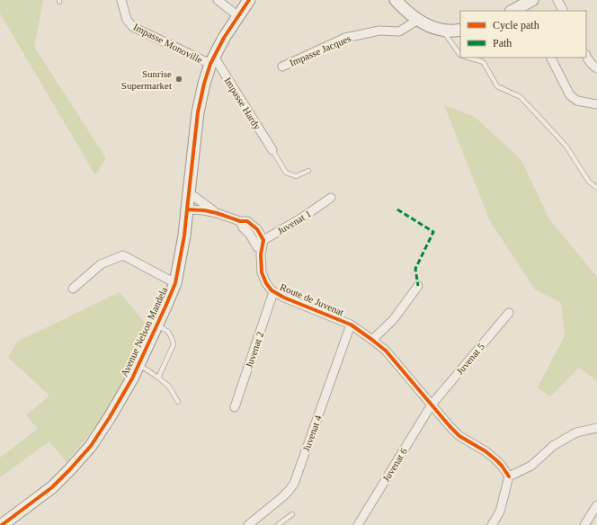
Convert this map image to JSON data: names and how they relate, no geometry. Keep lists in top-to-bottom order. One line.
{"streets":{"street":["Impasse Monoville","Impasse Jacques","Impasse Hardy","Juvenat 1","Route de Juvenat","Avenue Nelson Mandela","Juvenat 2","Juvenat 5","Juvenat 4","Juvenat 6"]},"crossings":[["Impasse Monoville","Impasse Hardy"],["Impasse Monoville","Avenue Nelson Mandela"],["Impasse Hardy","Avenue Nelson Mandela"],["Juvenat 1","Route de Juvenat"],["Route de Juvenat","Juvenat 2"],["Route de Juvenat","Juvenat 5"],["Route de Juvenat","Juvenat 4"],["Route de Juvenat","Juvenat 6"],["Juvenat 5","Juvenat 6"]],"places":["Sunrise Supermarket"],"legend":["Cycle path","Path"]}
